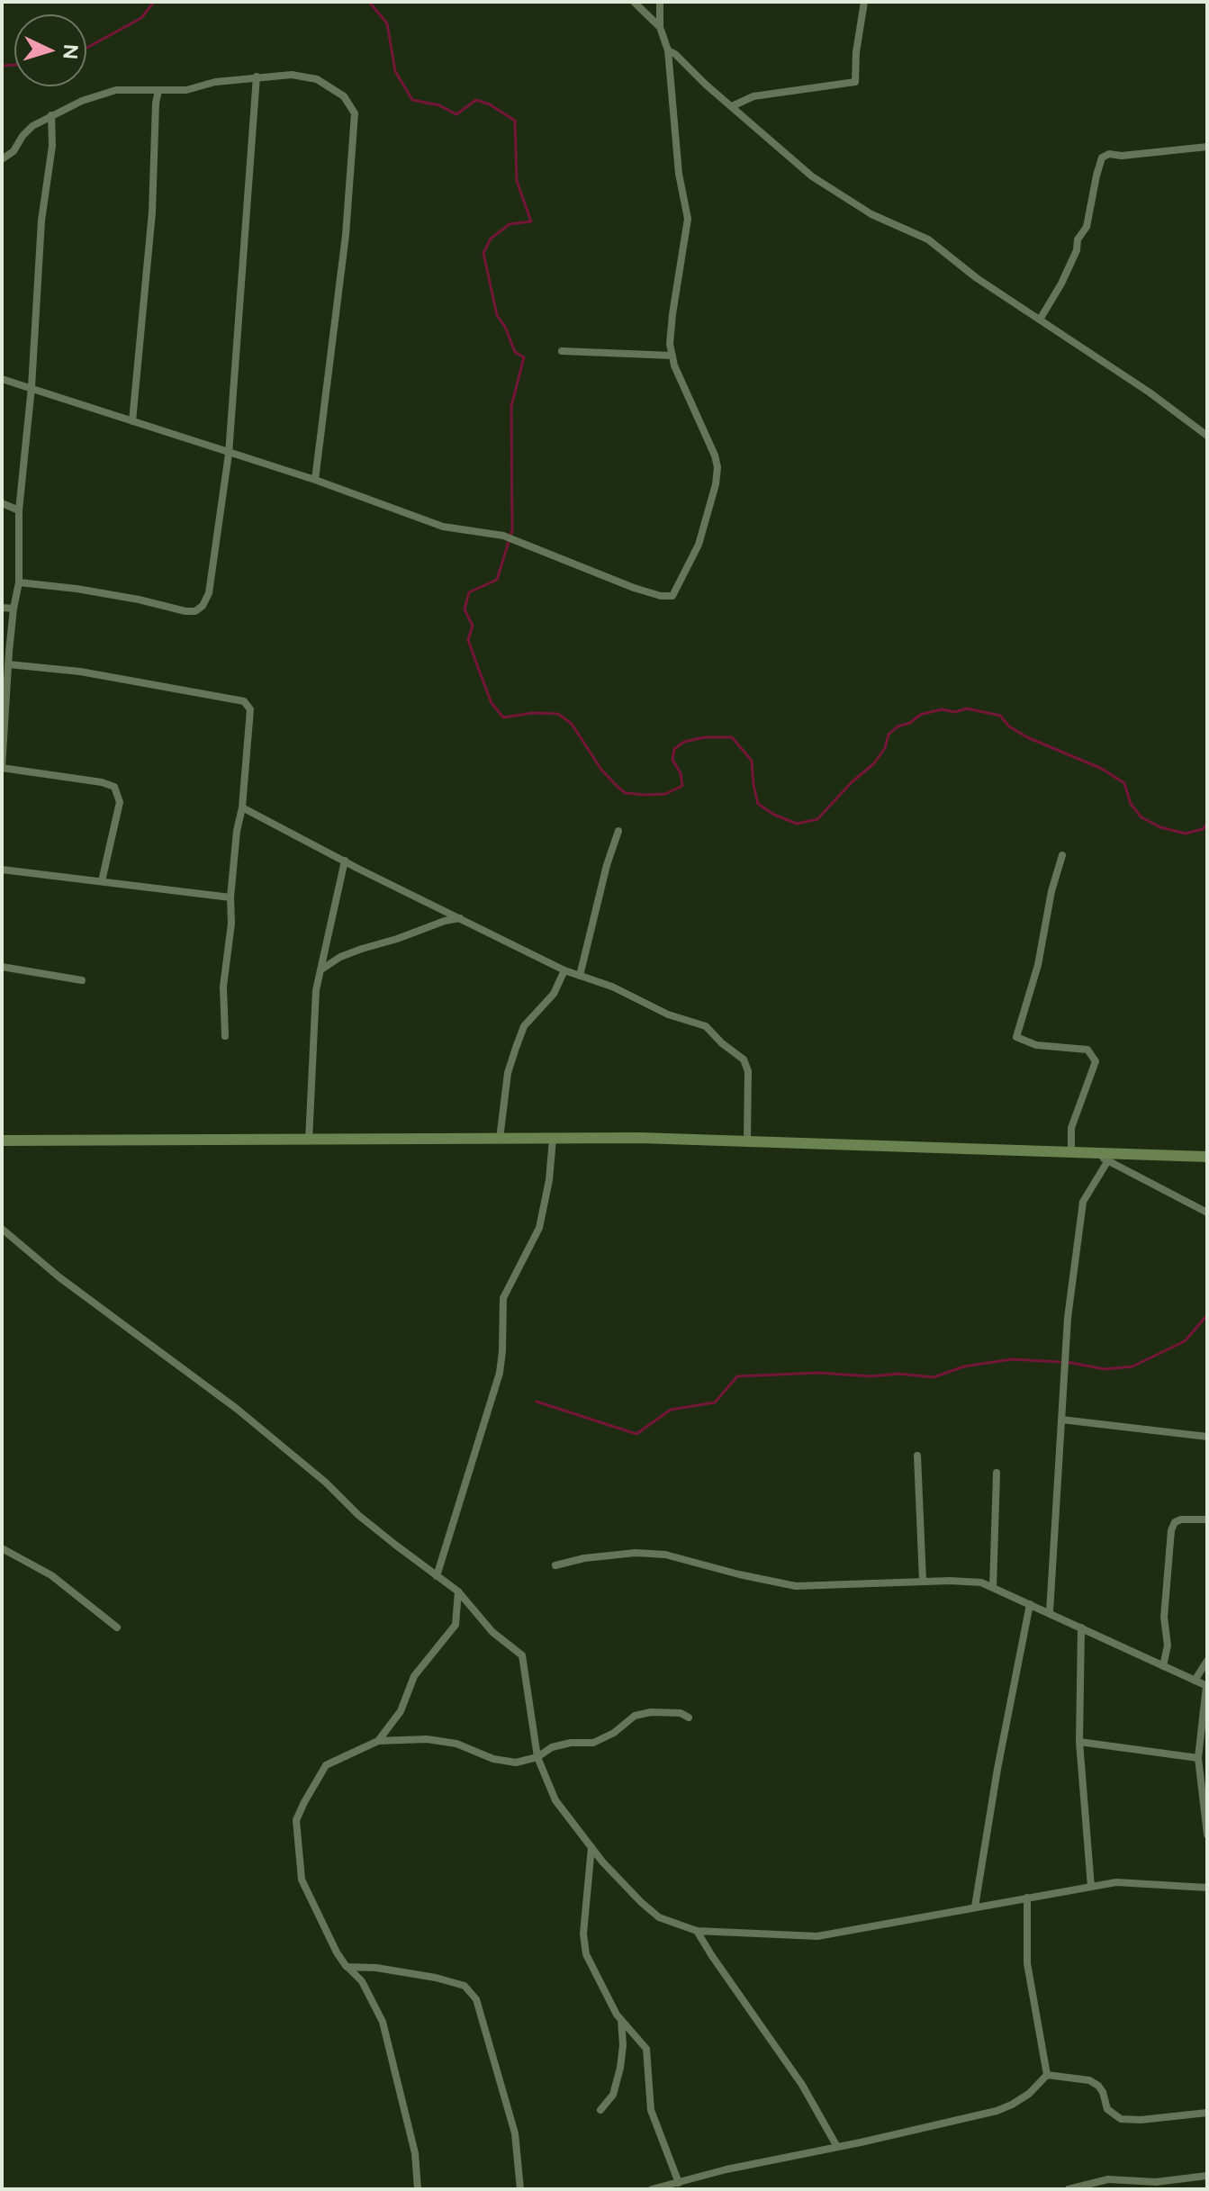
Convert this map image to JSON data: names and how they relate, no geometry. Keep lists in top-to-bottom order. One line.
{"north":"right"}
